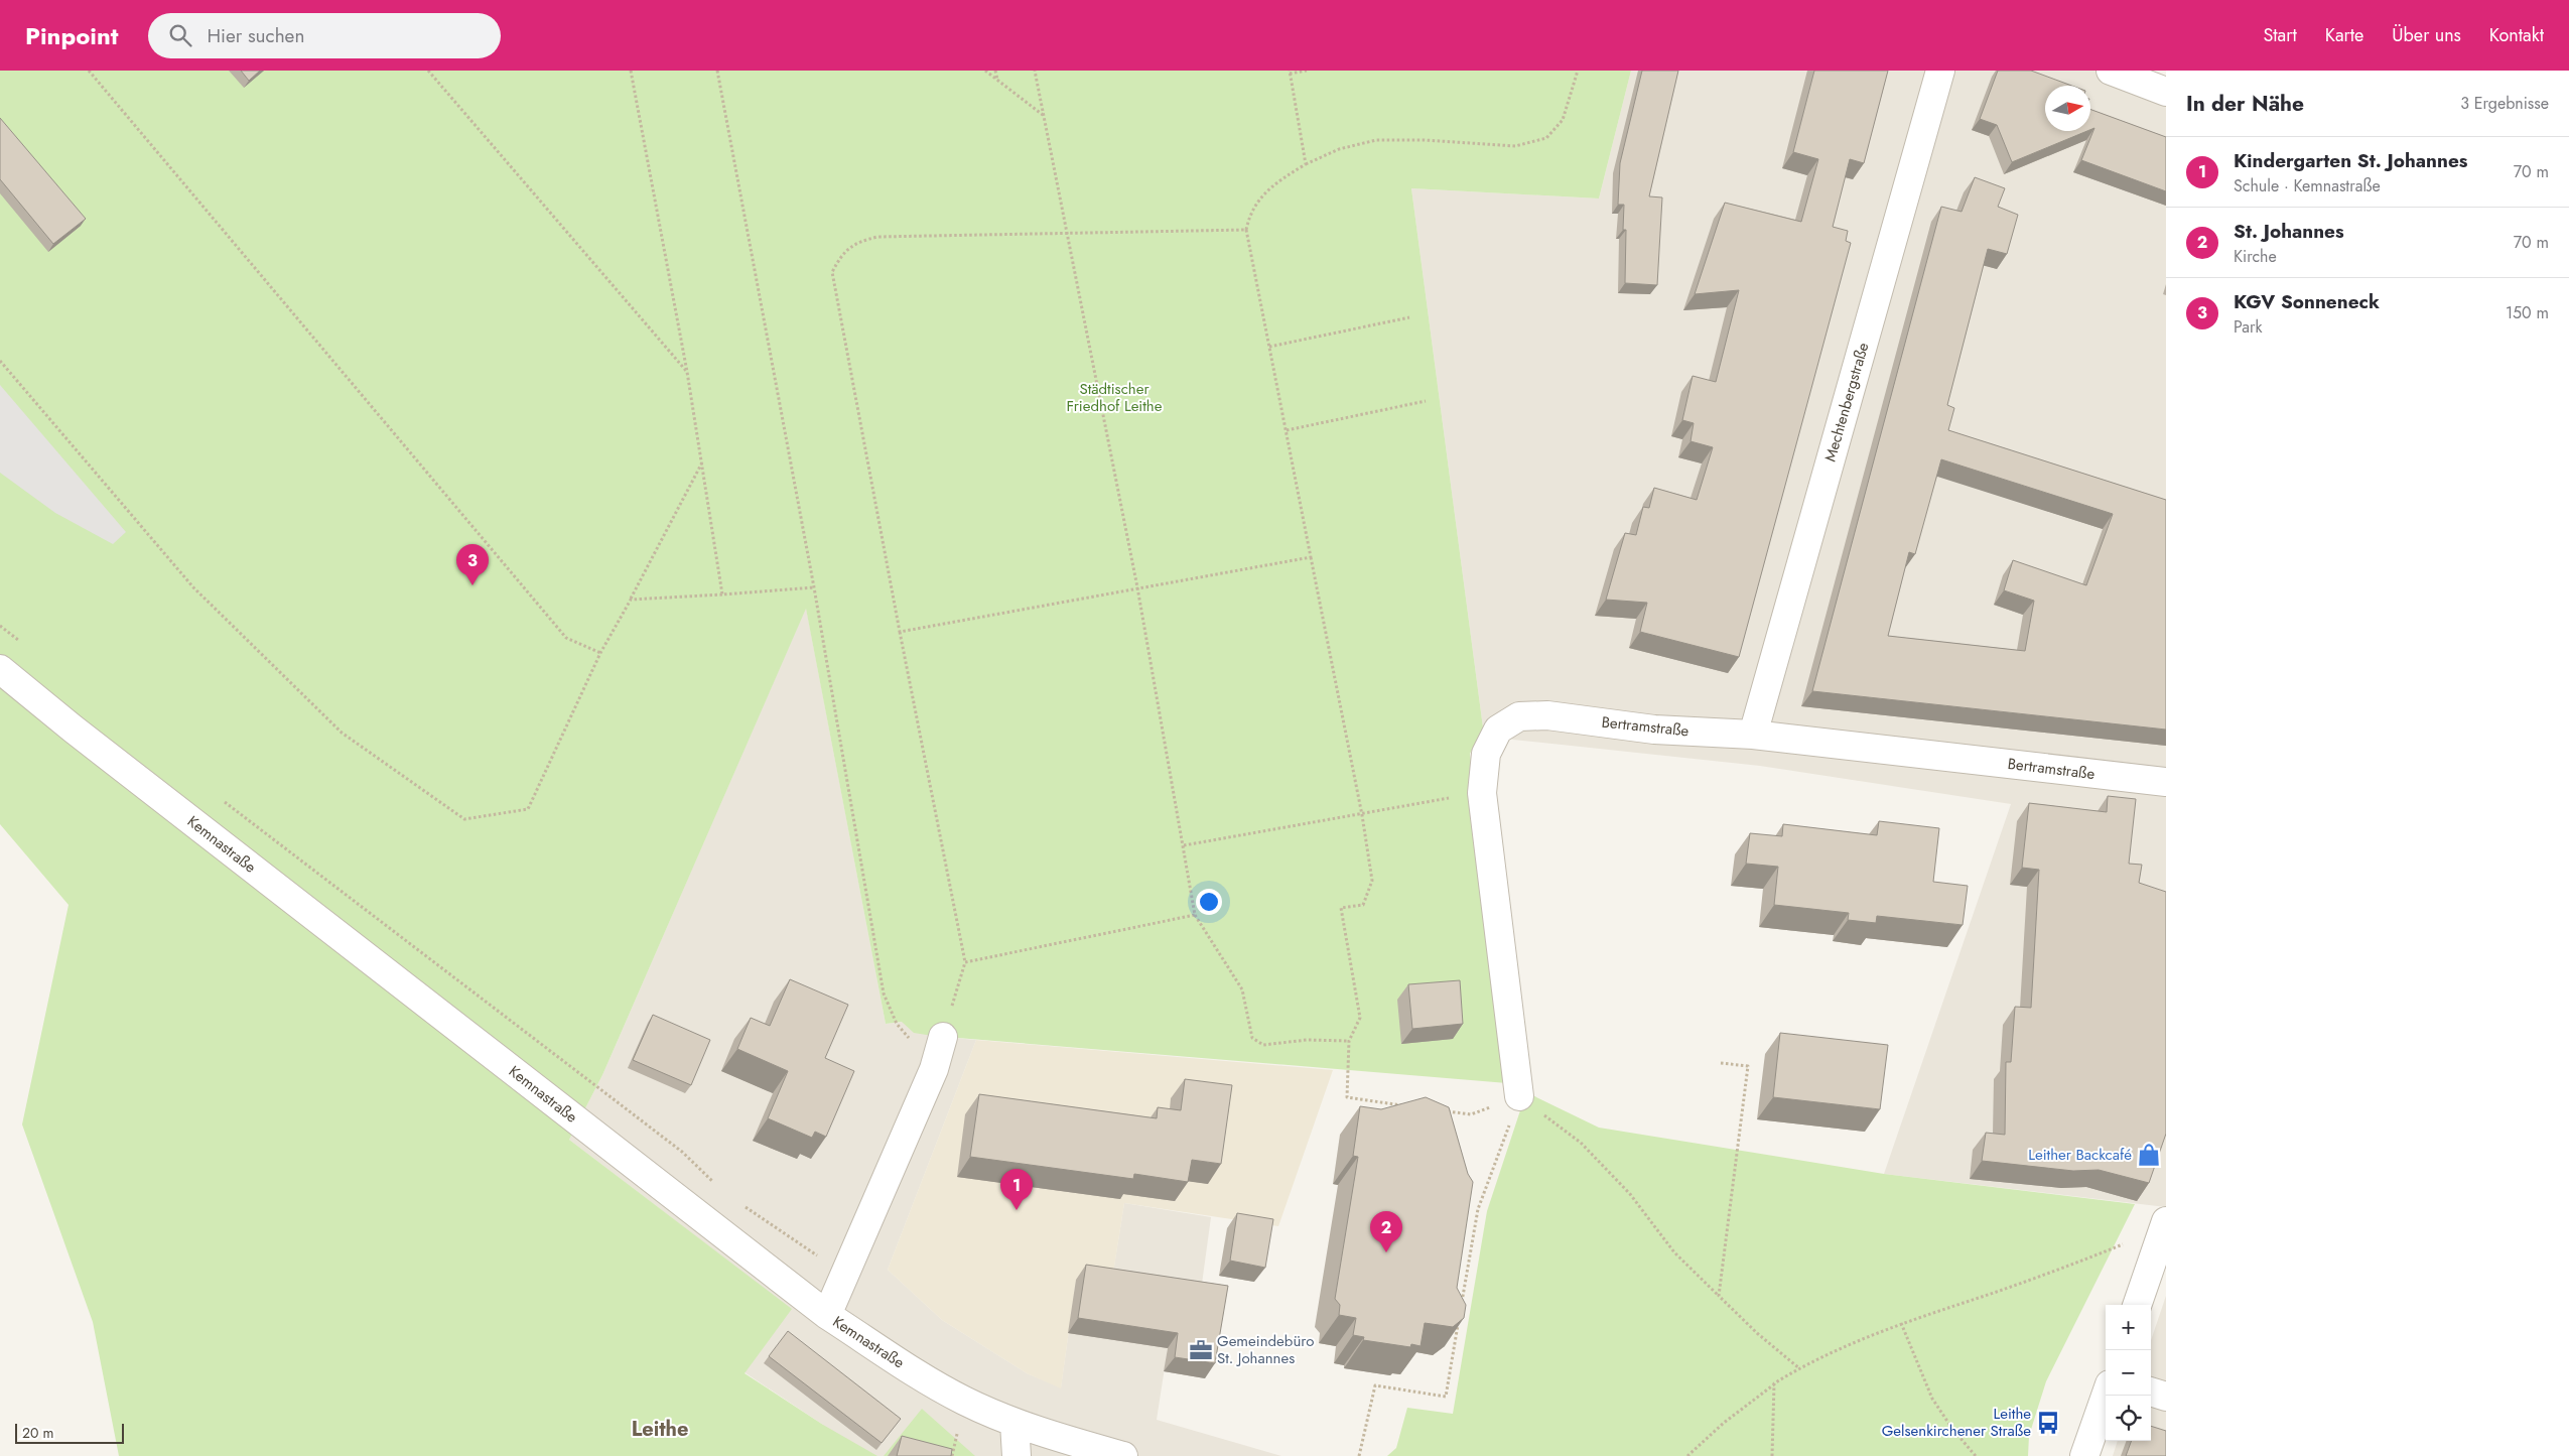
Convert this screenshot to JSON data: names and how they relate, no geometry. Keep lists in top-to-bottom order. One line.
{"streets":{"street":["Mechtenbergstraße","Bertramstraße","Kemnastraße"]},"crossings":[["Mechtenbergstraße","Bertramstraße"]],"districts":["Leithe"],"parks":["Städtischer Friedhof Leithe"],"places":{"shop":["Leither Backcafé"],"office":["Gemeindebüro St. Johannes"],"bus stop":["Leithe Gelsenkirchener Straße"]},"scale_bar":"20 m","north":"right","page":{"header":"Pinpoint","search":"Hier suchen","nav":["Start","Karte","Über uns","Kontakt"],"heading":["In der Nähe","3 Ergebnisse"],"list":[{"mark":"1","name":"Kindergarten St. Johannes","note":"Schule · Kemnastraße","value":"70 m"},{"mark":"2","name":"St. Johannes","note":"Kirche","value":"70 m"},{"mark":"3","name":"KGV Sonneneck","note":"Park","value":"150 m"}],"pins":["3","1","2"],"map_buttons":["+","−"],"scale":"20 m"}}
